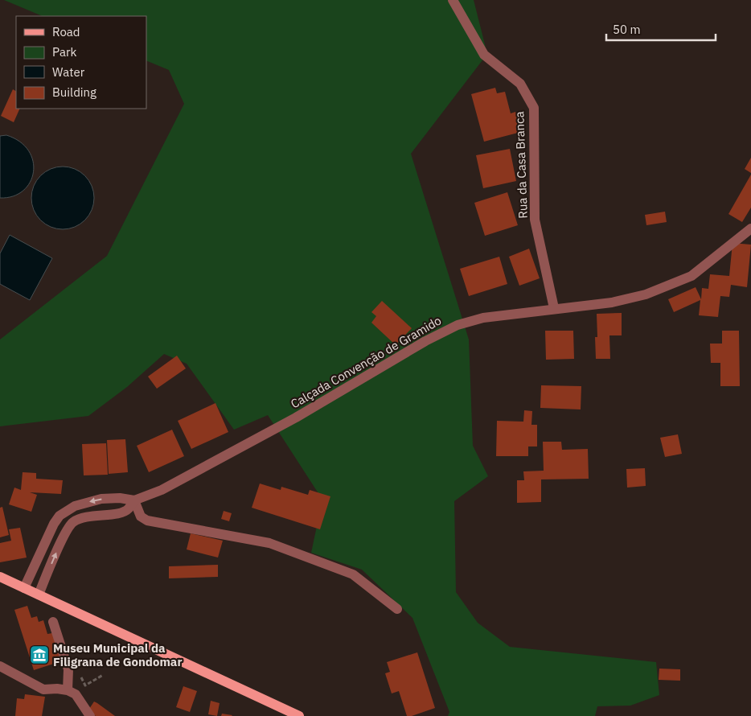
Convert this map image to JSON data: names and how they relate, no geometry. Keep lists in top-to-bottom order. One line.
{"streets":{"street":["Rua da Casa Branca","Calçada Convenção de Gramido"]},"crossings":[["Rua da Casa Branca","Calçada Convenção de Gramido"]],"places":{"museum":["Museu Municipal da Filigrana de Gondomar"]},"legend":["Road","Park","Water","Building"],"scale_bar":"50 m"}
